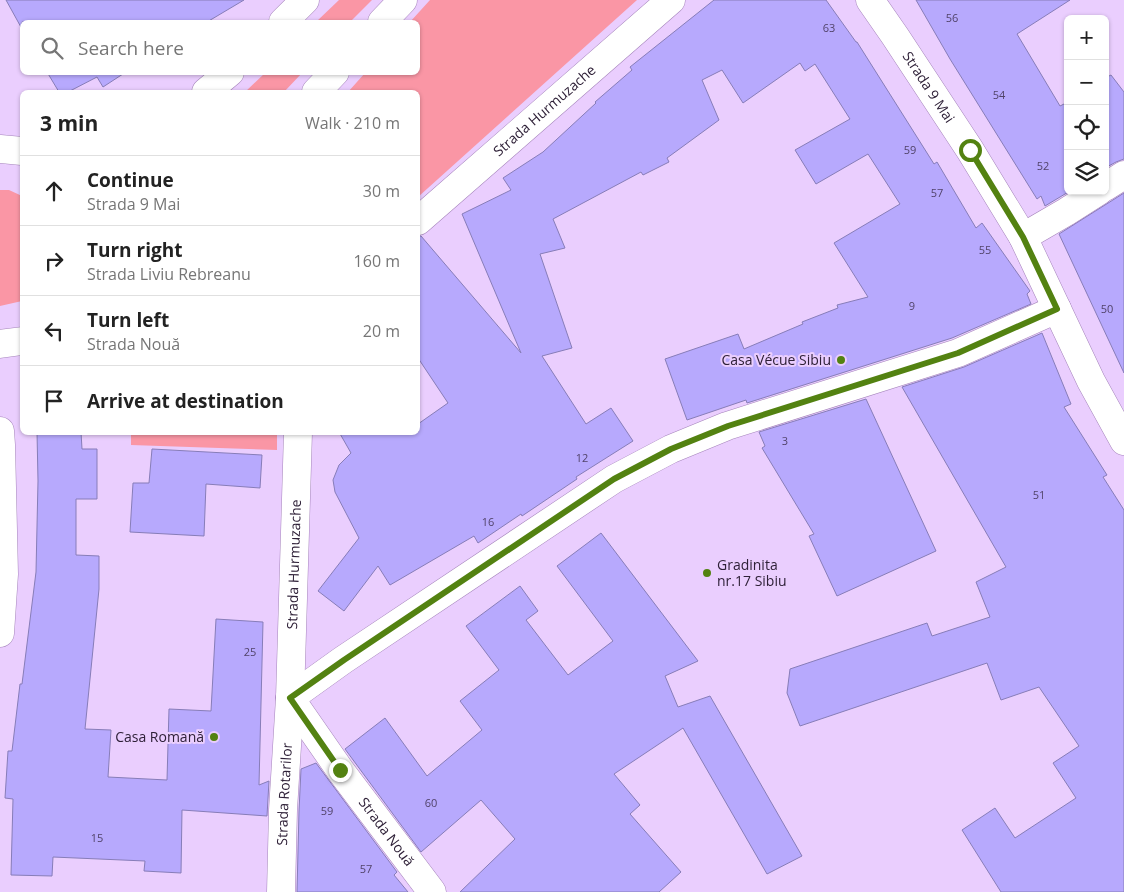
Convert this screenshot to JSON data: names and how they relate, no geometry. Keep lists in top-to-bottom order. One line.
{"streets":{"street":["Strada 9 Mai","Strada Hurmuzache","Strada Rotarilor","Strada Nouă"]},"crossings":[["Strada Hurmuzache","Strada Rotarilor"],["Strada Hurmuzache","Strada Nouă"],["Strada Rotarilor","Strada Nouă"]],"places":["Casa Vécue Sibiu","Gradinita nr.17 Sibiu","Casa Romană"],"house_numbers":["56","63","54","59","52","57","55","9","50","3","12","51","16","25","60","59","15","57"],"page":{"map_buttons":["+","−"],"search":"Search here","heading":["3 min","Walk · 210 m"],"list":[["Continue","Strada 9 Mai","30 m"],["Turn right","Strada Liviu Rebreanu","160 m"],["Turn left","Strada Nouă","20 m"],"Arrive at destination"]}}
